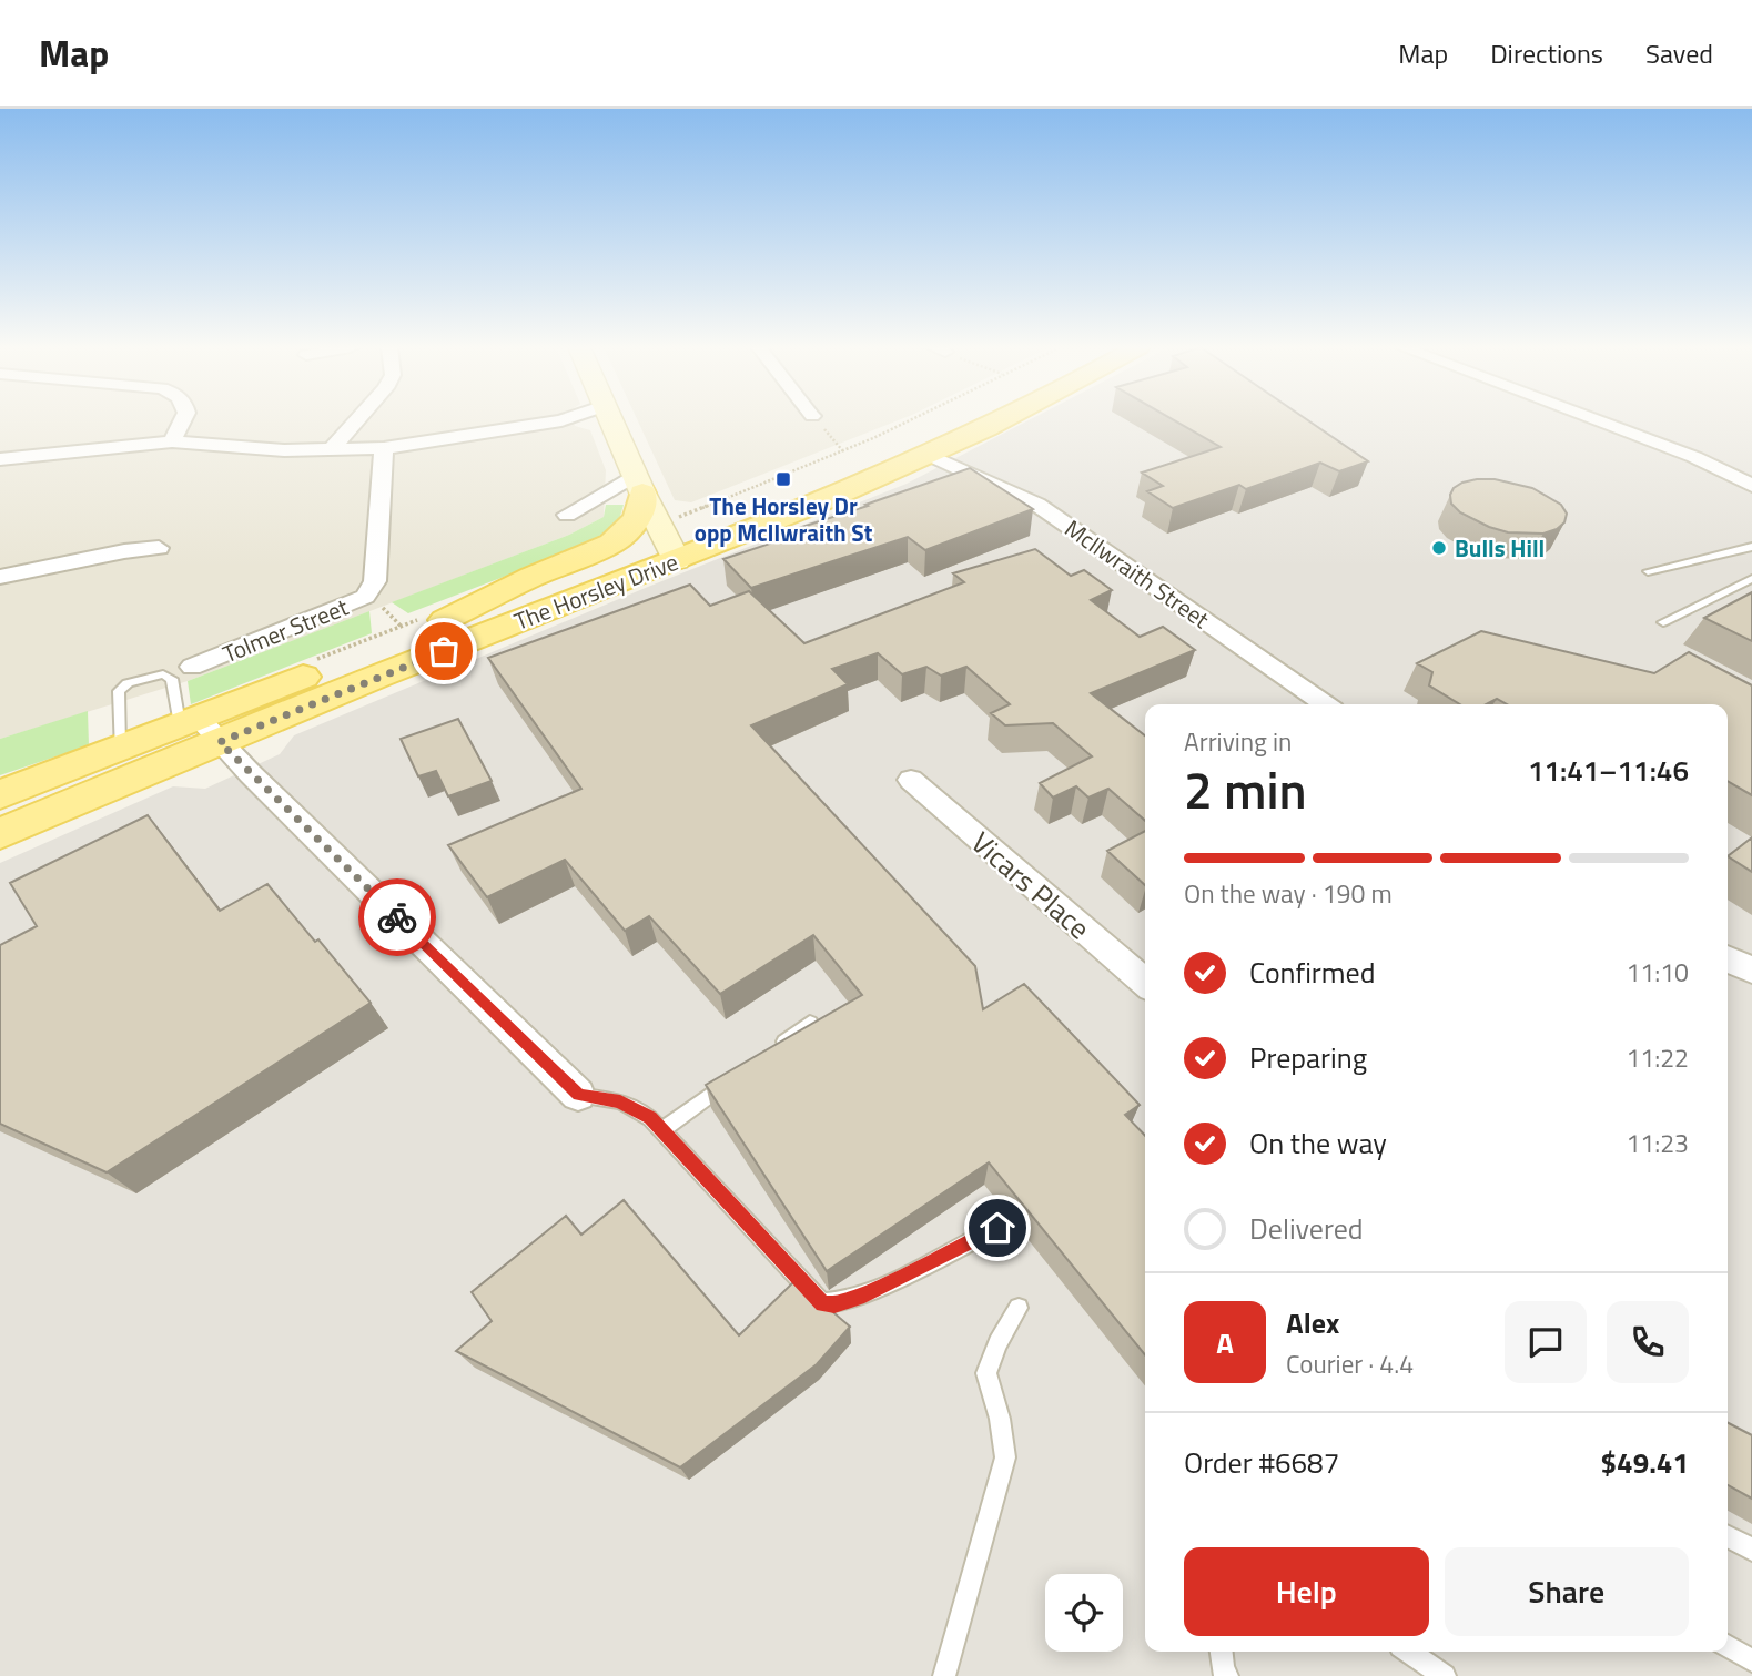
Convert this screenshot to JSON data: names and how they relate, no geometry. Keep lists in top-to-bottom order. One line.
{"streets":{"main road":["The Horsley Drive"],"street":["McIlwraith Street","Tolmer Street","Vicars Place"]},"places":{"transit":["The Horsley Dr opp McIlwraith St"],"other":["Bulls Hill"]},"page":{"header":"Map","nav":["Map","Directions","Saved"],"heading":["2 min","Arriving in","11:41–11:46"],"panel":["Alex","Courier · 4.4","Order #6687","$49.41"],"bar":"On the way · 190 m","list":[["Confirmed","11:10"],["Preparing","11:22"],["On the way","11:23"],"Delivered"],"round":"A","buttons":["Help","Share"]}}
